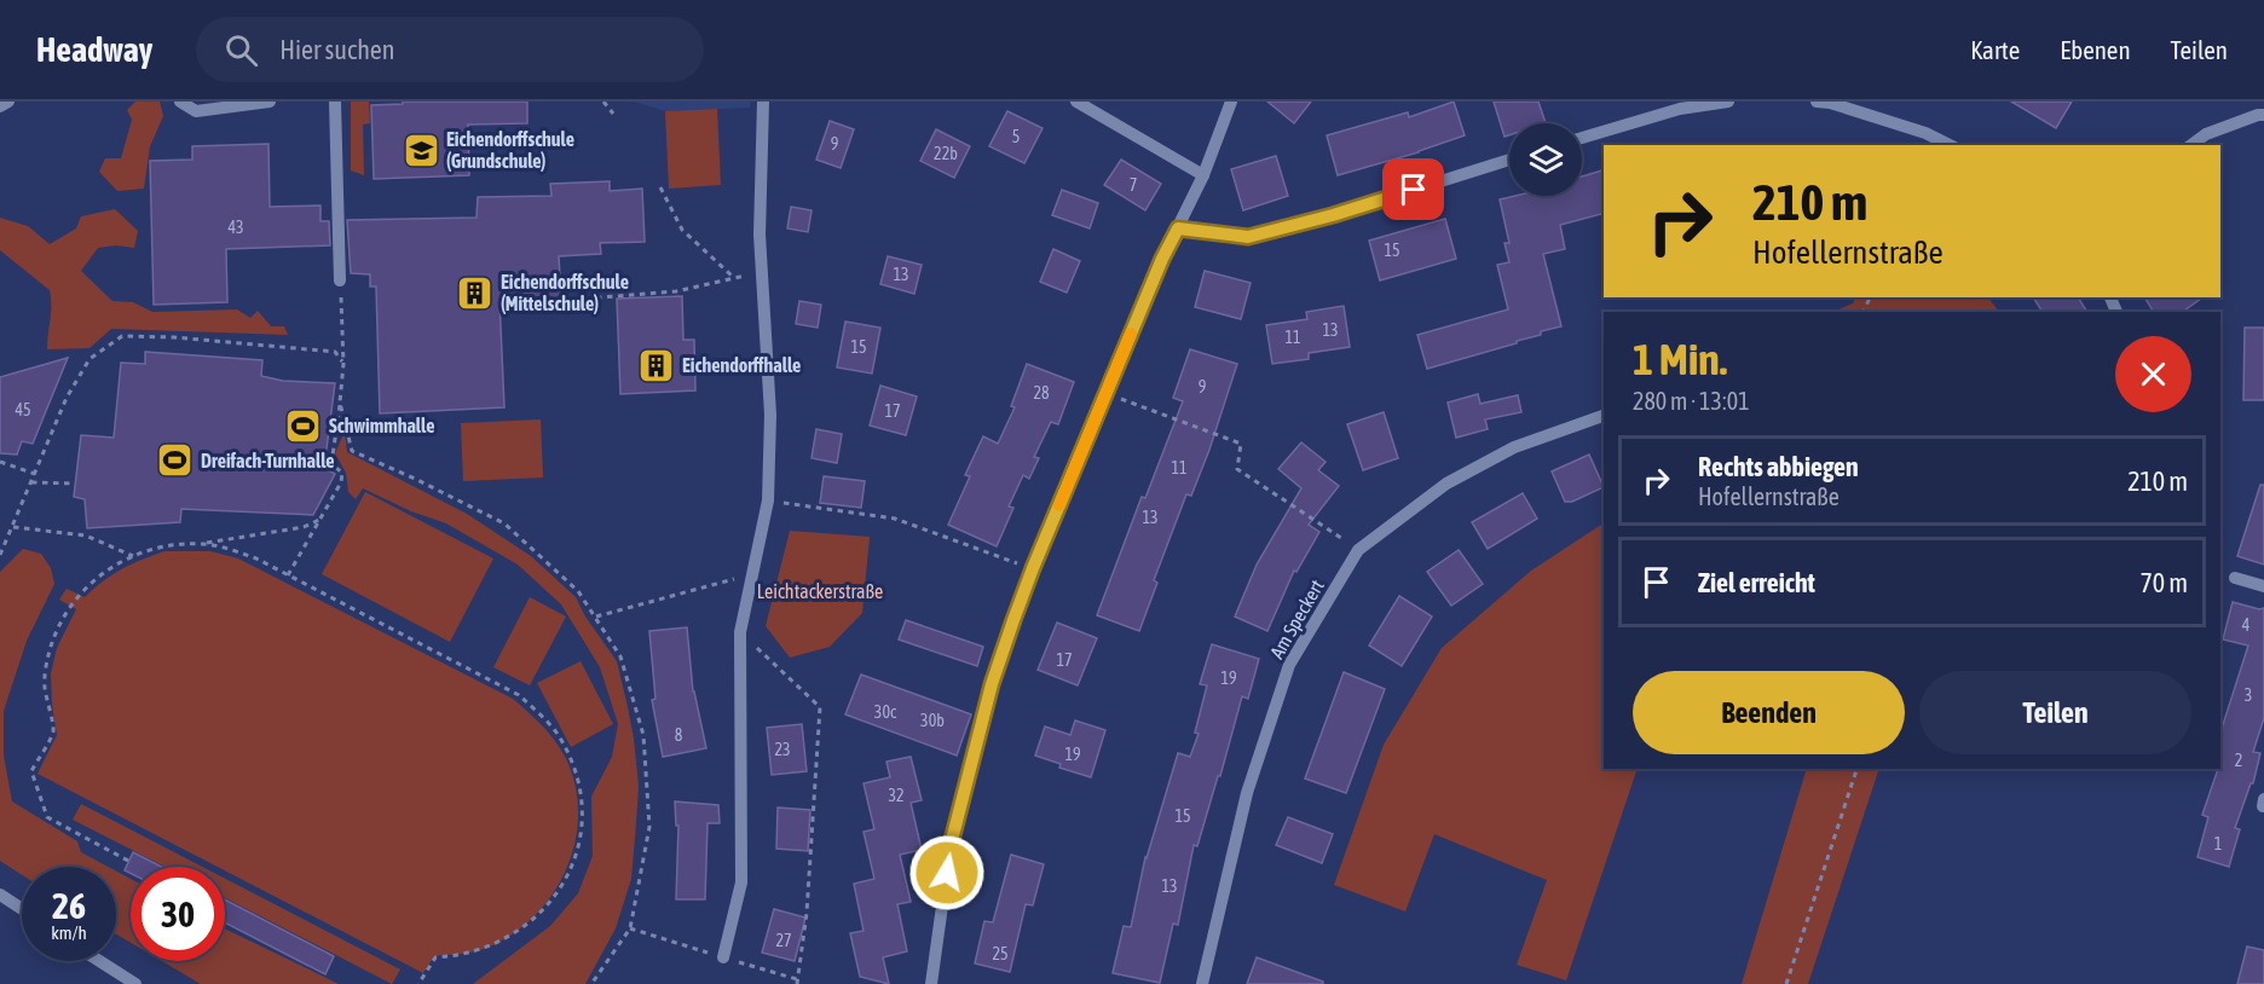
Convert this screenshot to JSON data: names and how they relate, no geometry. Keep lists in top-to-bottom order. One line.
{"streets":{"street":["Am Speckert"]},"parks":["Leichtackerstraße"],"places":{"school or university":["Eichendorffschule (Grundschule)"],"building":["Eichendorffschule (Mittelschule)","Eichendorffhalle"],"sports":["Schwimmhalle","Dreifach-Turnhalle"]},"house_numbers":["5","9","22b","7","43","15","13","13","11","15","9","28","45","17","11","13","4","17","19","3","30c","30b","8","23","19","2","32","15","1","13","27","25"],"page":{"header":"Headway","search":"Hier suchen","nav":["Karte","Ebenen","Teilen"],"turn":["210 m","Hofellernstraße"],"heading":["1 Min.","280 m · 13:01"],"list":[{"name":"Rechts abbiegen","note":"Hofellernstraße","value":"210 m"},{"name":"Ziel erreicht","value":"70 m"}],"buttons":["Beenden","Teilen"],"speed":"26 km/h","limit":"30"}}
